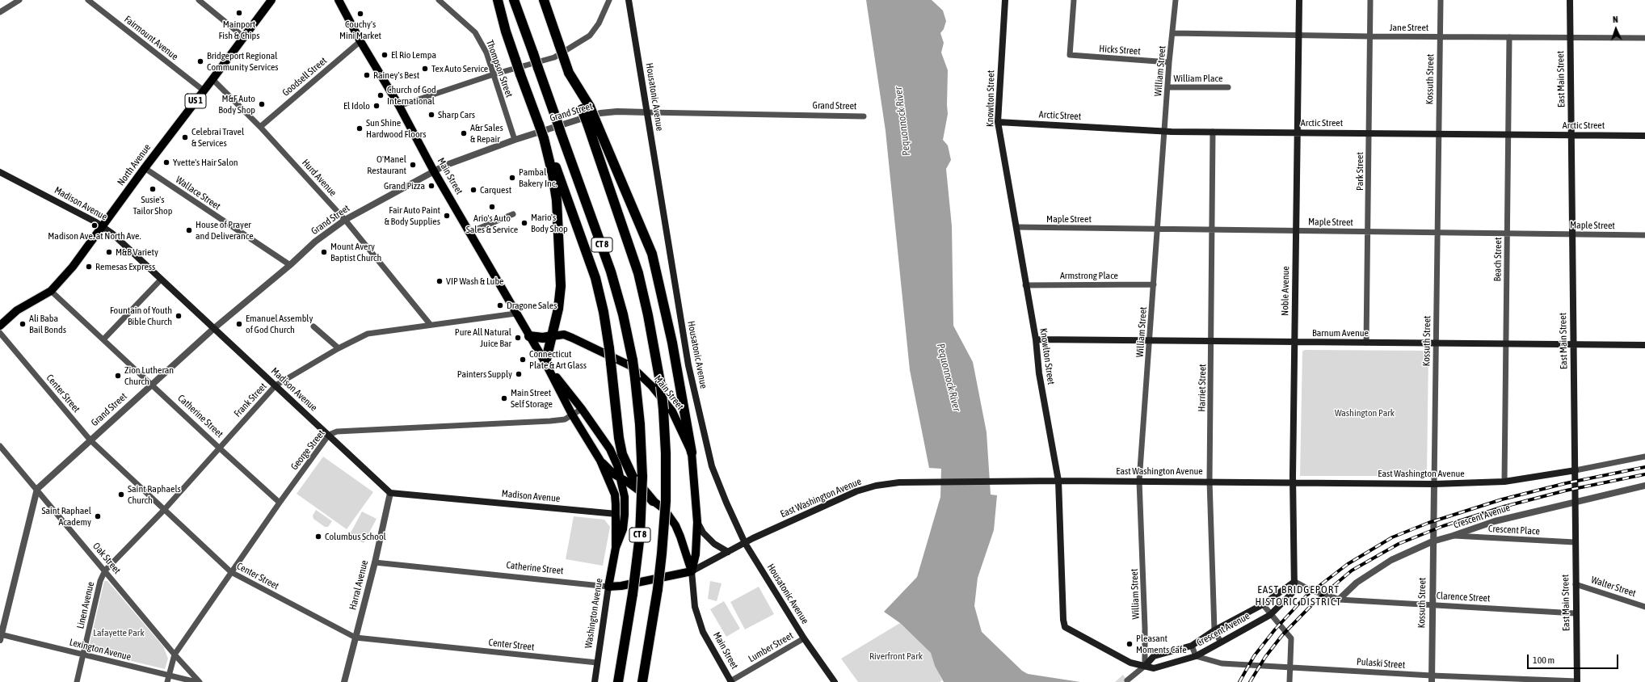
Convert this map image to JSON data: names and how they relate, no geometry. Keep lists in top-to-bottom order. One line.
{"streets":{"highway":["CT 8"],"main road":["East Main Street","Housatonic Avenue","Knowlton Street","US 1","Arctic Street","North Avenue","Main Street","Madison Avenue","Noble Avenue","Barnum Avenue","Catherine Street","East Washington Avenue","Crescent Avenue","Washington Avenue"],"street":["Jane Street","Fairmount Avenue","Hicks Street","Thompson Street","William Street","Goodsell Street","William Place","Kossuth Street","Grand Street","Park Street","Hurd Avenue","Wallace Street","Maple Street","Beach Street","Armstrong Place","Harriet Street","Center Street","Frank Street","George Street","Crescent Place","Oak Street","Harral Avenue","Walter Street","Clarence Street","Linen Avenue","Lumber Street","Lexington Avenue","Pulaski Street"]},"crossings":[["Jane Street","William Street"],["Jane Street","Kossuth Street"],["Jane Street","East Main Street"],["Jane Street","Park Street"],["Jane Street","Beach Street"],["Jane Street","Noble Avenue"],["Fairmount Avenue","North Avenue"],["Hicks Street","William Street"],["Thompson Street","Grand Street"],["William Street","William Place"],["William Street","Knowlton Street"],["William Street","Arctic Street"],["William Street","Maple Street"],["William Street","Armstrong Place"],["William Street","Barnum Avenue"],["William Street","East Washington Avenue"],["William Street","Crescent Avenue"],["Goodsell Street","Main Street"],["Goodsell Street","Hurd Avenue"],["Kossuth Street","Arctic Street"],["Kossuth Street","Maple Street"],["Kossuth Street","Barnum Avenue"],["Kossuth Street","East Washington Avenue"],["Kossuth Street","Crescent Avenue"],["Kossuth Street","Clarence Street"],["Kossuth Street","Pulaski Street"],["East Main Street","Arctic Street"],["East Main Street","Maple Street"],["East Main Street","Barnum Avenue"],["East Main Street","East Washington Avenue"],["East Main Street","Crescent Avenue"],["East Main Street","Crescent Place"],["East Main Street","Walter Street"],["East Main Street","Clarence Street"],["East Main Street","Pulaski Street"],["Housatonic Avenue","Grand Street"],["Housatonic Avenue","East Washington Avenue"],["Housatonic Avenue","Lumber Street"],["Knowlton Street","Arctic Street"],["Knowlton Street","Maple Street"],["Knowlton Street","Armstrong Place"],["Knowlton Street","Barnum Avenue"],["Knowlton Street","East Washington Avenue"],["Knowlton Street","Crescent Avenue"],["Grand Street","Main Street"],["Grand Street","Hurd Avenue"],["Grand Street","Wallace Street"],["Grand Street","Madison Avenue"],["Grand Street","Center Street"],["Grand Street","Catherine Street"],["Grand Street","Oak Street"],["Arctic Street","Park Street"],["Arctic Street","Beach Street"],["Arctic Street","Noble Avenue"],["Arctic Street","Harriet Street"],["North Avenue","Hurd Avenue"],["North Avenue","Wallace Street"],["North Avenue","Madison Avenue"],["North Avenue","Catherine Street"],["Park Street","Maple Street"],["Park Street","Barnum Avenue"],["Main Street","Madison Avenue"],["Main Street","Frank Street"],["Main Street","Catherine Street"],["Main Street","George Street"],["Main Street","East Washington Avenue"],["Main Street","Washington Avenue"],["Main Street","Lumber Street"],["Hurd Avenue","Frank Street"],["Madison Avenue","Frank Street"],["Madison Avenue","George Street"],["Madison Avenue","Harral Avenue"],["Madison Avenue","Washington Avenue"],["Maple Street","Beach Street"],["Maple Street","Noble Avenue"],["Maple Street","Harriet Street"],["Beach Street","Barnum Avenue"],["Beach Street","East Washington Avenue"],["Noble Avenue","Barnum Avenue"],["Noble Avenue","East Washington Avenue"],["Noble Avenue","Crescent Avenue"],["Noble Avenue","Clarence Street"],["Barnum Avenue","Harriet Street"],["Harriet Street","East Washington Avenue"],["Harriet Street","Crescent Avenue"],["Center Street","Frank Street"],["Center Street","George Street"],["Center Street","Harral Avenue"],["Center Street","Washington Avenue"],["Frank Street","Catherine Street"],["Frank Street","Oak Street"],["Frank Street","Linen Avenue"],["Catherine Street","George Street"],["Catherine Street","East Washington Avenue"],["Catherine Street","Harral Avenue"],["Catherine Street","Washington Avenue"],["George Street","Oak Street"],["George Street","Lexington Avenue"],["Crescent Avenue","Crescent Place"],["Crescent Avenue","Clarence Street"],["Crescent Avenue","Pulaski Street"],["Oak Street","Linen Avenue"],["Linen Avenue","Lexington Avenue"]],"districts":["EAST BRIDGEPORT HISTORIC DISTRICT"],"water":["Pequonnock River"],"parks":["Washington Park","Lafayette Park","Riverfront Park"],"places":["Mainport Fish & Chips","Couchy's Mini Market","El Rio Lempa","Bridgeport Regional Community Services","Tex Auto Service","Rainey's Best","Church of God International","M&F Auto Body Shop","El Idolo","Sharp Cars","Sun Shine Hardwood Floors","A&r Sales & Repair","Celebrai Travel & Services","Yvette's Hair Salon","O'Manel Restaurant","Pambal Bakery Inc.","Grand Pizza","Susie's Tailor Shop","Carquest","Ario's Auto Sales & Service","Fair Auto Paint & Body Supplies","Mario's Body Shop","Madison Ave. at North Ave.","House of Prayer and Deliverance","M&B Variety","Mount Avery Baptist Church","Remesas Express","VIP Wash & Lube","Dragone Sales","Fountain of Youth Bible Church","Ali Baba Bail Bonds","Emanuel Assembly of God Church","Pure All Natural Juice Bar","Connecticut Plate & Art Glass","Painters Supply","Zion Lutheran Church","Main Street Self Storage","Saint Raphaels Church","Saint Raphael Academy","Columbus School","Pleasant Moments Cafe"],"scale_bar":"100 m","north":"top"}
